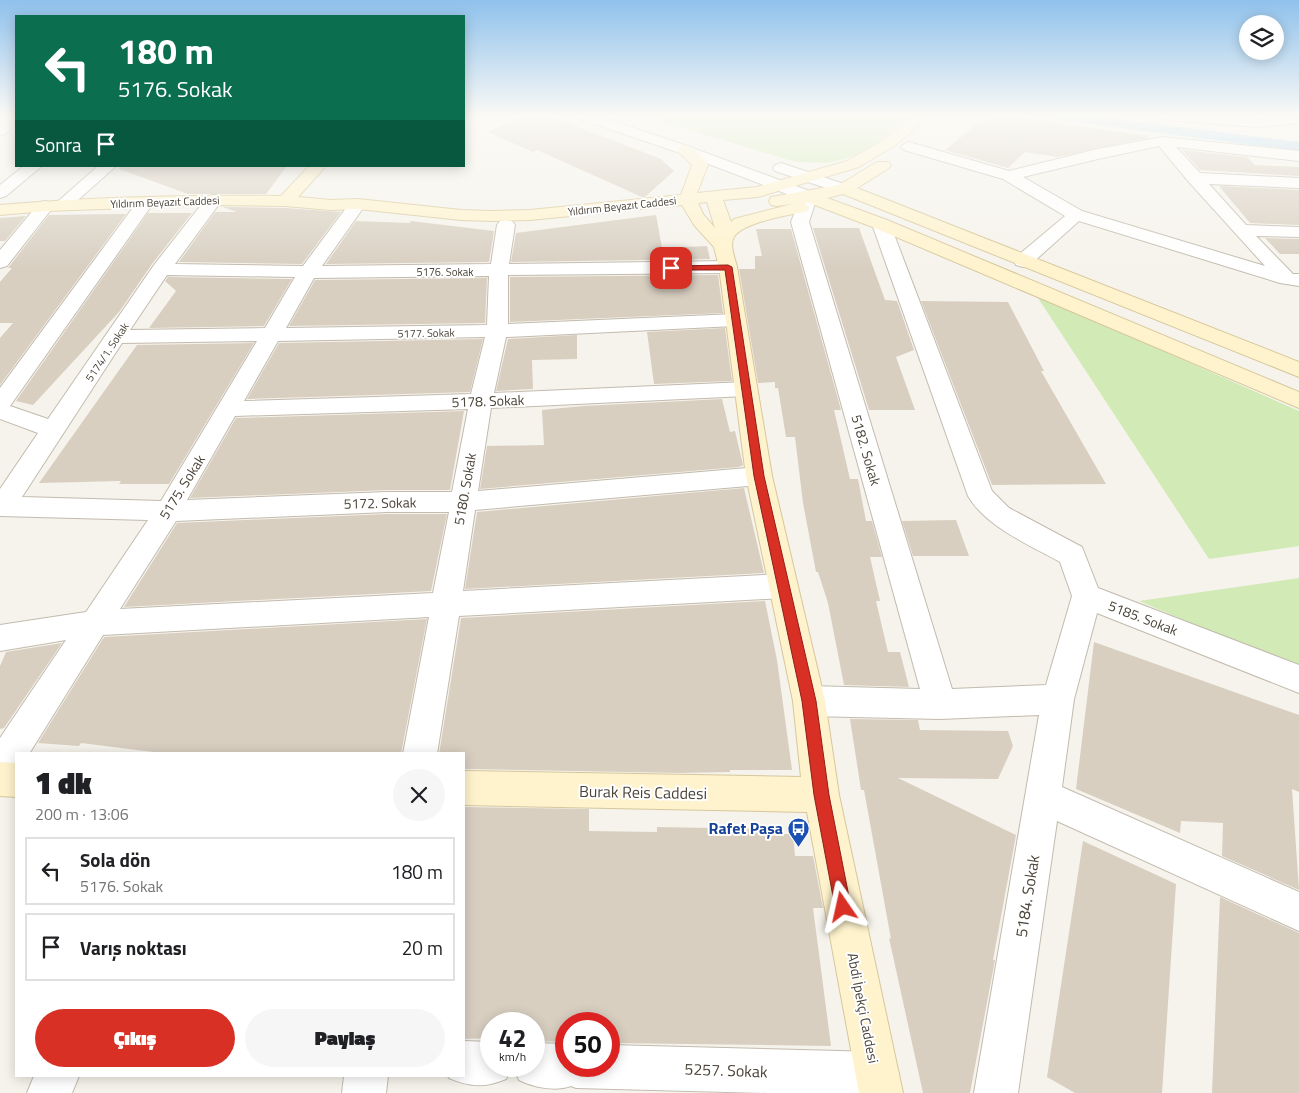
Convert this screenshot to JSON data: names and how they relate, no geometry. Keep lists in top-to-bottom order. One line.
{"streets":{"main road":["Yıldırım Beyazıt Caddesi","Burak Reis Caddesi","Abdi İpekçi Caddesi"],"street":["5176. Sokak","5177. Sokak","5174/1. Sokak","5178. Sokak","5182. Sokak","5175. Sokak","5180. Sokak","5172. Sokak","5185. Sokak","5184. Sokak","5257. Sokak"]},"crossings":[["Yıldırım Beyazıt Caddesi","5174/1. Sokak"],["Yıldırım Beyazıt Caddesi","5182. Sokak"],["Yıldırım Beyazıt Caddesi","5175. Sokak"],["Yıldırım Beyazıt Caddesi","5180. Sokak"],["Yıldırım Beyazıt Caddesi","Abdi İpekçi Caddesi"],["5176. Sokak","5174/1. Sokak"],["5176. Sokak","5175. Sokak"],["5176. Sokak","5180. Sokak"],["5176. Sokak","Abdi İpekçi Caddesi"],["5177. Sokak","5174/1. Sokak"],["5177. Sokak","5175. Sokak"],["5177. Sokak","5180. Sokak"],["5177. Sokak","Abdi İpekçi Caddesi"],["5174/1. Sokak","5172. Sokak"],["5178. Sokak","5175. Sokak"],["5178. Sokak","5180. Sokak"],["5178. Sokak","Abdi İpekçi Caddesi"],["5175. Sokak","5172. Sokak"],["5180. Sokak","5172. Sokak"],["5172. Sokak","Abdi İpekçi Caddesi"],["Burak Reis Caddesi","Abdi İpekçi Caddesi"],["Abdi İpekçi Caddesi","5257. Sokak"]],"places":{"bus stop":["Rafet Paşa"]},"page":{"turn":["180 m","5176. Sokak"],"then":"Sonra","heading":["1 dk","200 m · 13:06"],"list":[{"name":"Sola dön","note":"5176. Sokak","value":"180 m"},{"name":"Varış noktası","value":"20 m"}],"buttons":["Çıkış","Paylaş"],"speed":"42 km/h","limit":"50"}}
